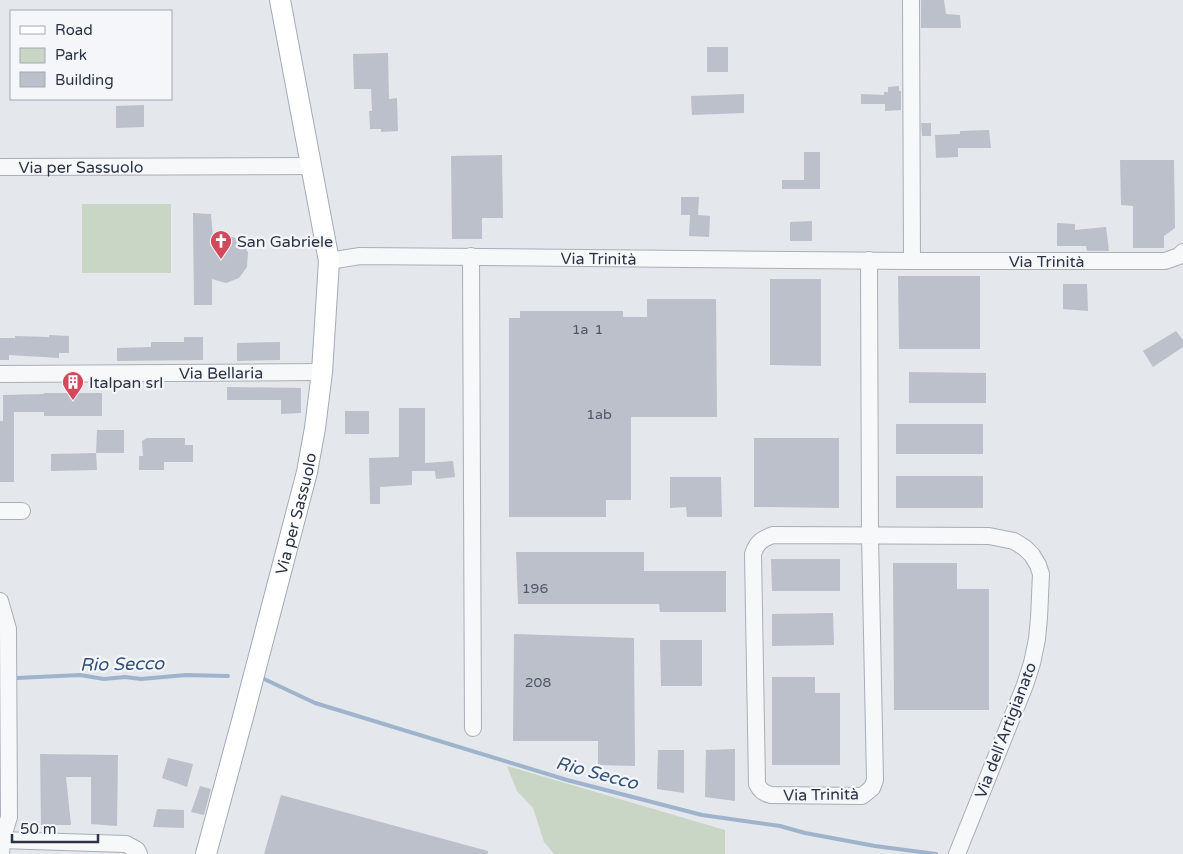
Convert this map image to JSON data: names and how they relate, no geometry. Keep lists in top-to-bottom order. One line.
{"streets":{"main road":["Via per Sassuolo"],"street":["Via Trinità","Via Bellaria","Via dell'Artigianato"]},"crossings":[["Via per Sassuolo","Via Trinità"],["Via per Sassuolo","Via Bellaria"],["Via Trinità","Via dell'Artigianato"]],"water":["Rio Secco"],"places":{"church":["San Gabriele"],"building":["Italpan srl"]},"house_numbers":["1a","1","1ab","196","208"],"legend":["Road","Park","Building"],"scale_bar":"50 m"}
